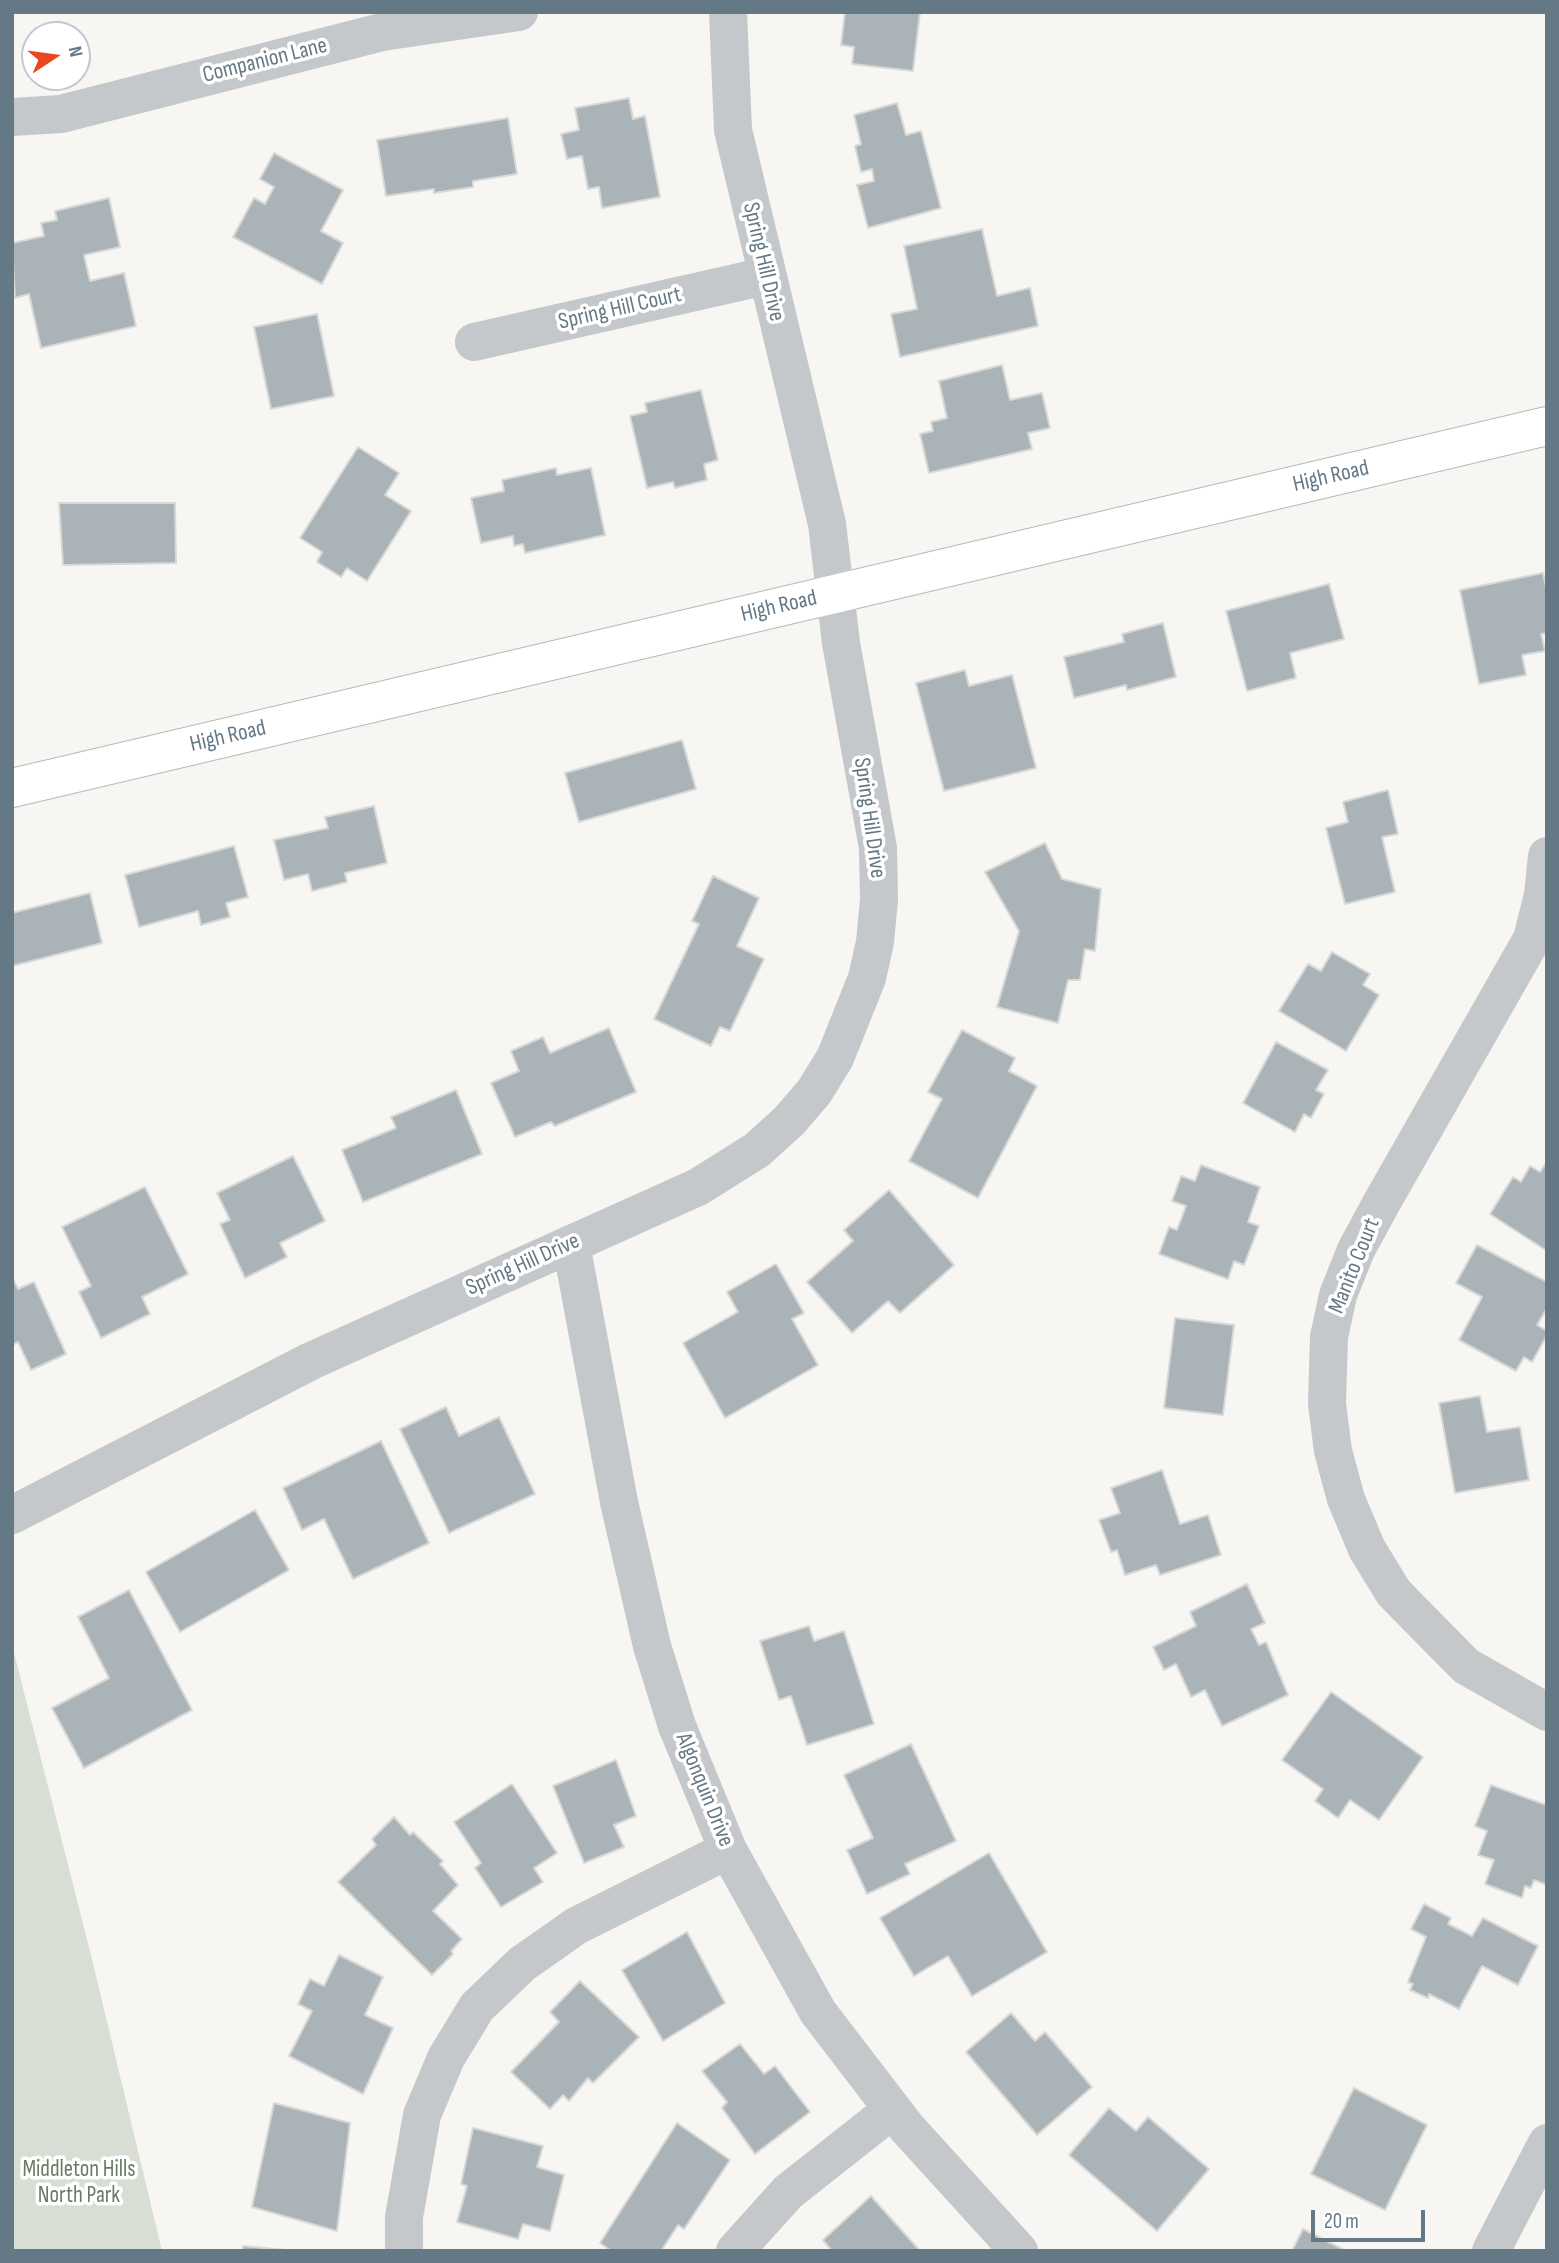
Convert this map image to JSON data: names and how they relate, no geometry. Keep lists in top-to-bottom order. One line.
{"streets":{"street":["Companion Lane","Spring Hill Drive","Spring Hill Court","High Road","Manito Court","Algonquin Drive"]},"crossings":[["Spring Hill Drive","Spring Hill Court"],["Spring Hill Drive","High Road"],["Spring Hill Drive","Algonquin Drive"]],"parks":["Middleton Hills North Park"],"scale_bar":"20 m","north":"right"}
